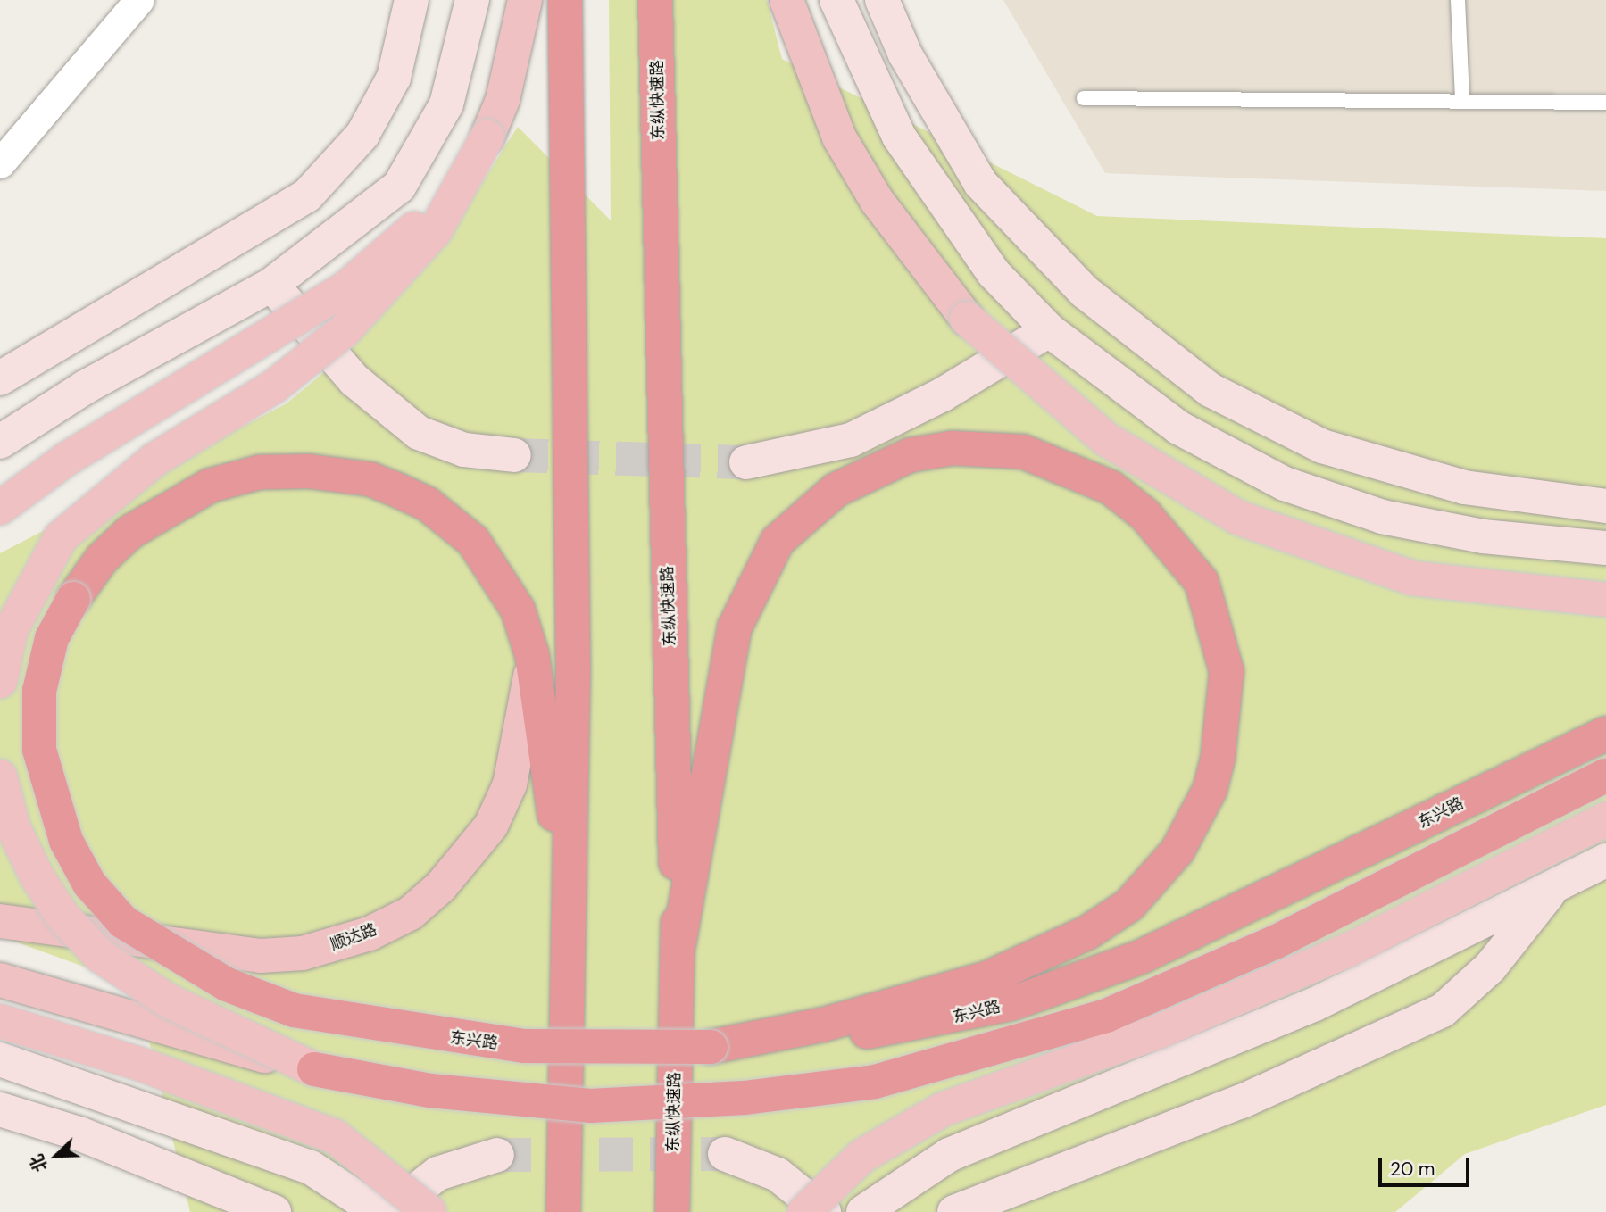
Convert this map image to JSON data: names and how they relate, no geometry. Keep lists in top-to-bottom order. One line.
{"streets":{"highway":["东纵快速路","东兴路"],"main road":["顺达路"]},"crossings":[["东兴路","顺达路"]],"scale_bar":"20 m","north":"bottom left"}
